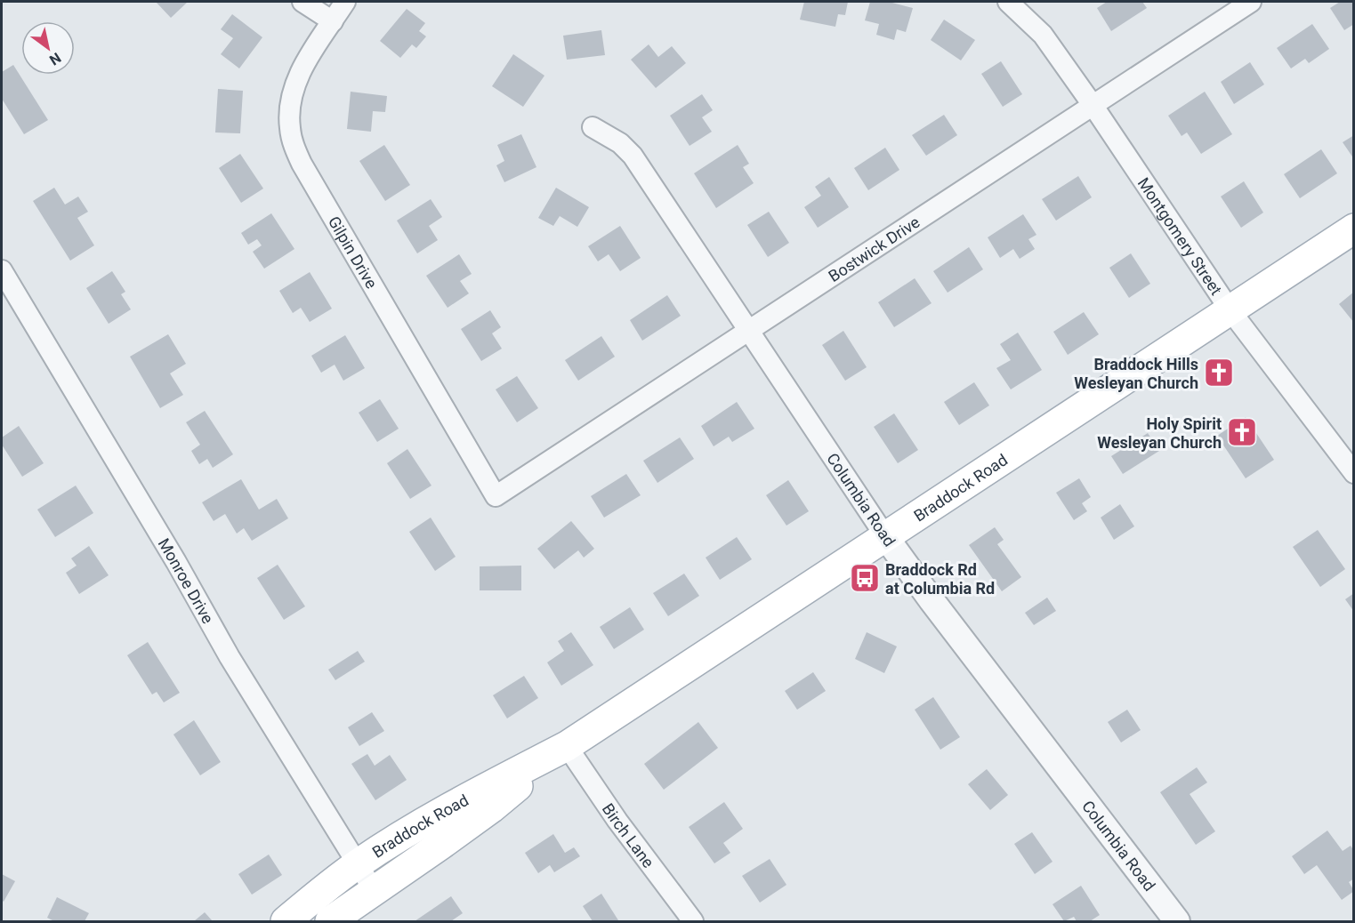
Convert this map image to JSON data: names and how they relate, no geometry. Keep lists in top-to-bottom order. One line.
{"streets":{"main road":["Braddock Road"],"street":["Montgomery Street","Bostwick Drive","Gilpin Drive","Columbia Road","Monroe Drive","Birch Lane"]},"crossings":[["Montgomery Street","Bostwick Drive"],["Montgomery Street","Braddock Road"],["Bostwick Drive","Gilpin Drive"],["Bostwick Drive","Columbia Road"],["Braddock Road","Columbia Road"],["Braddock Road","Monroe Drive"],["Braddock Road","Birch Lane"]],"places":{"church":["Braddock Hills Wesleyan Church","Holy Spirit Wesleyan Church"],"bus stop":["Braddock Rd at Columbia Rd"]},"north":"bottom right"}
